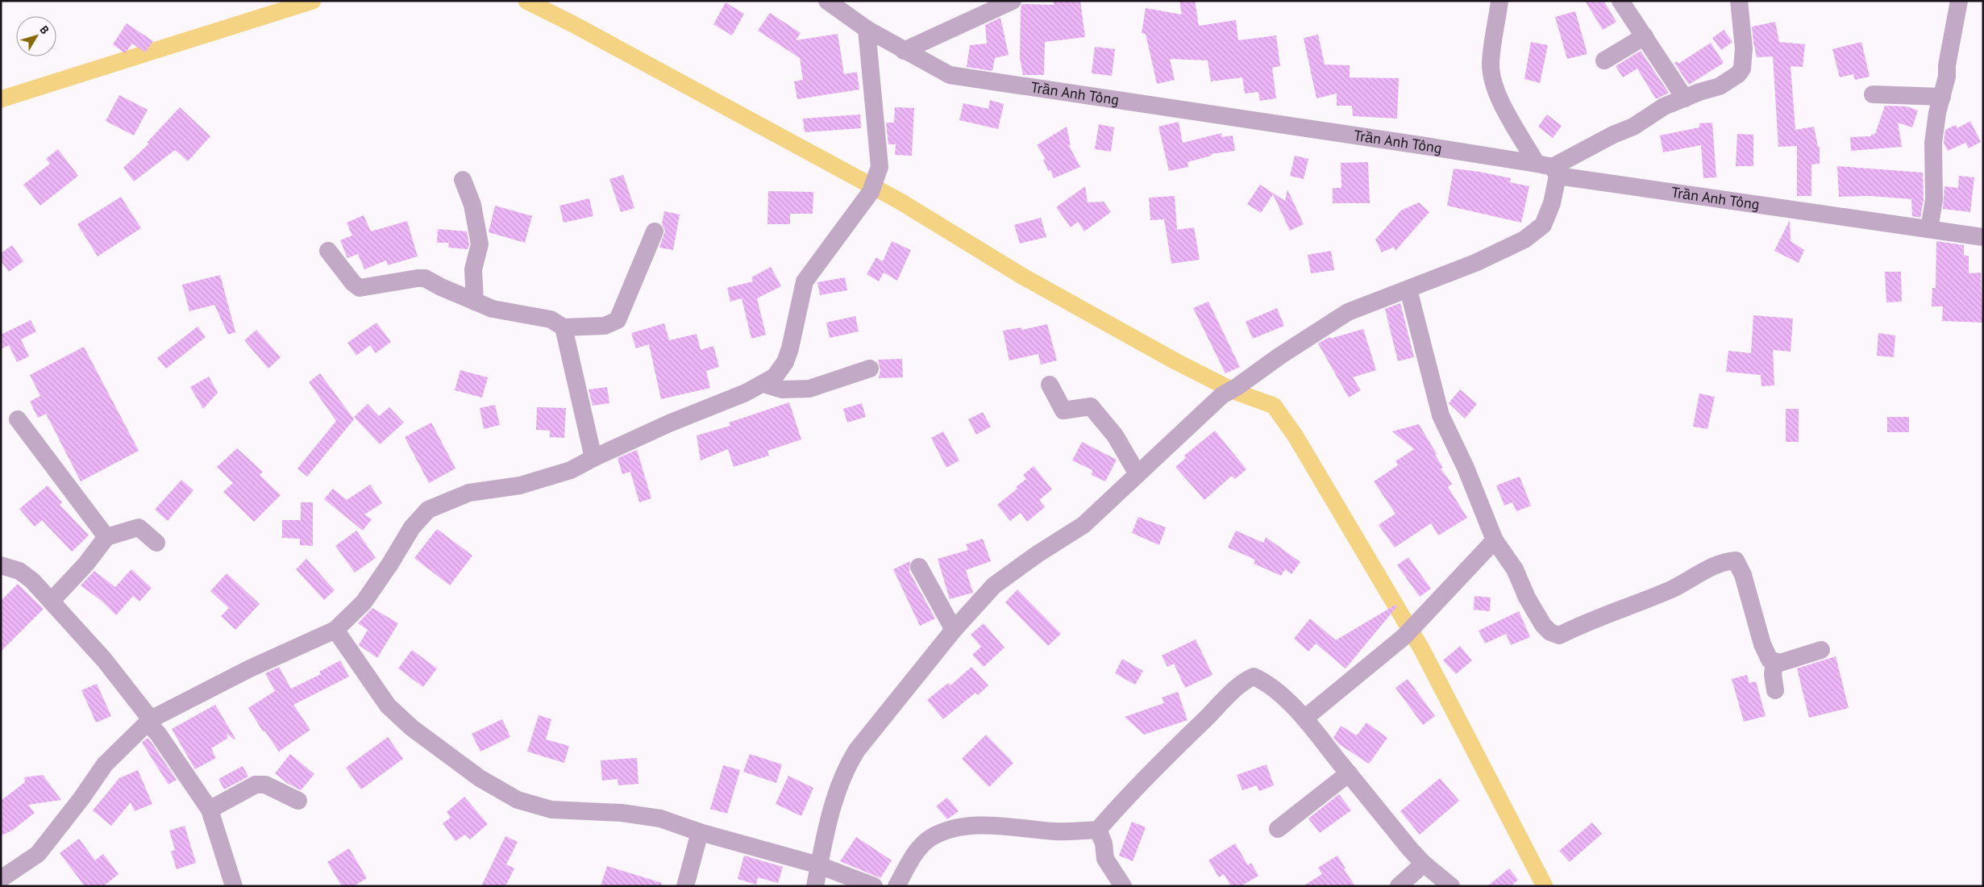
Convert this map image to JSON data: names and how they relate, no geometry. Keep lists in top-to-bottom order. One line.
{"streets":{"street":["Trần Anh Tông"]},"north":"top right"}
